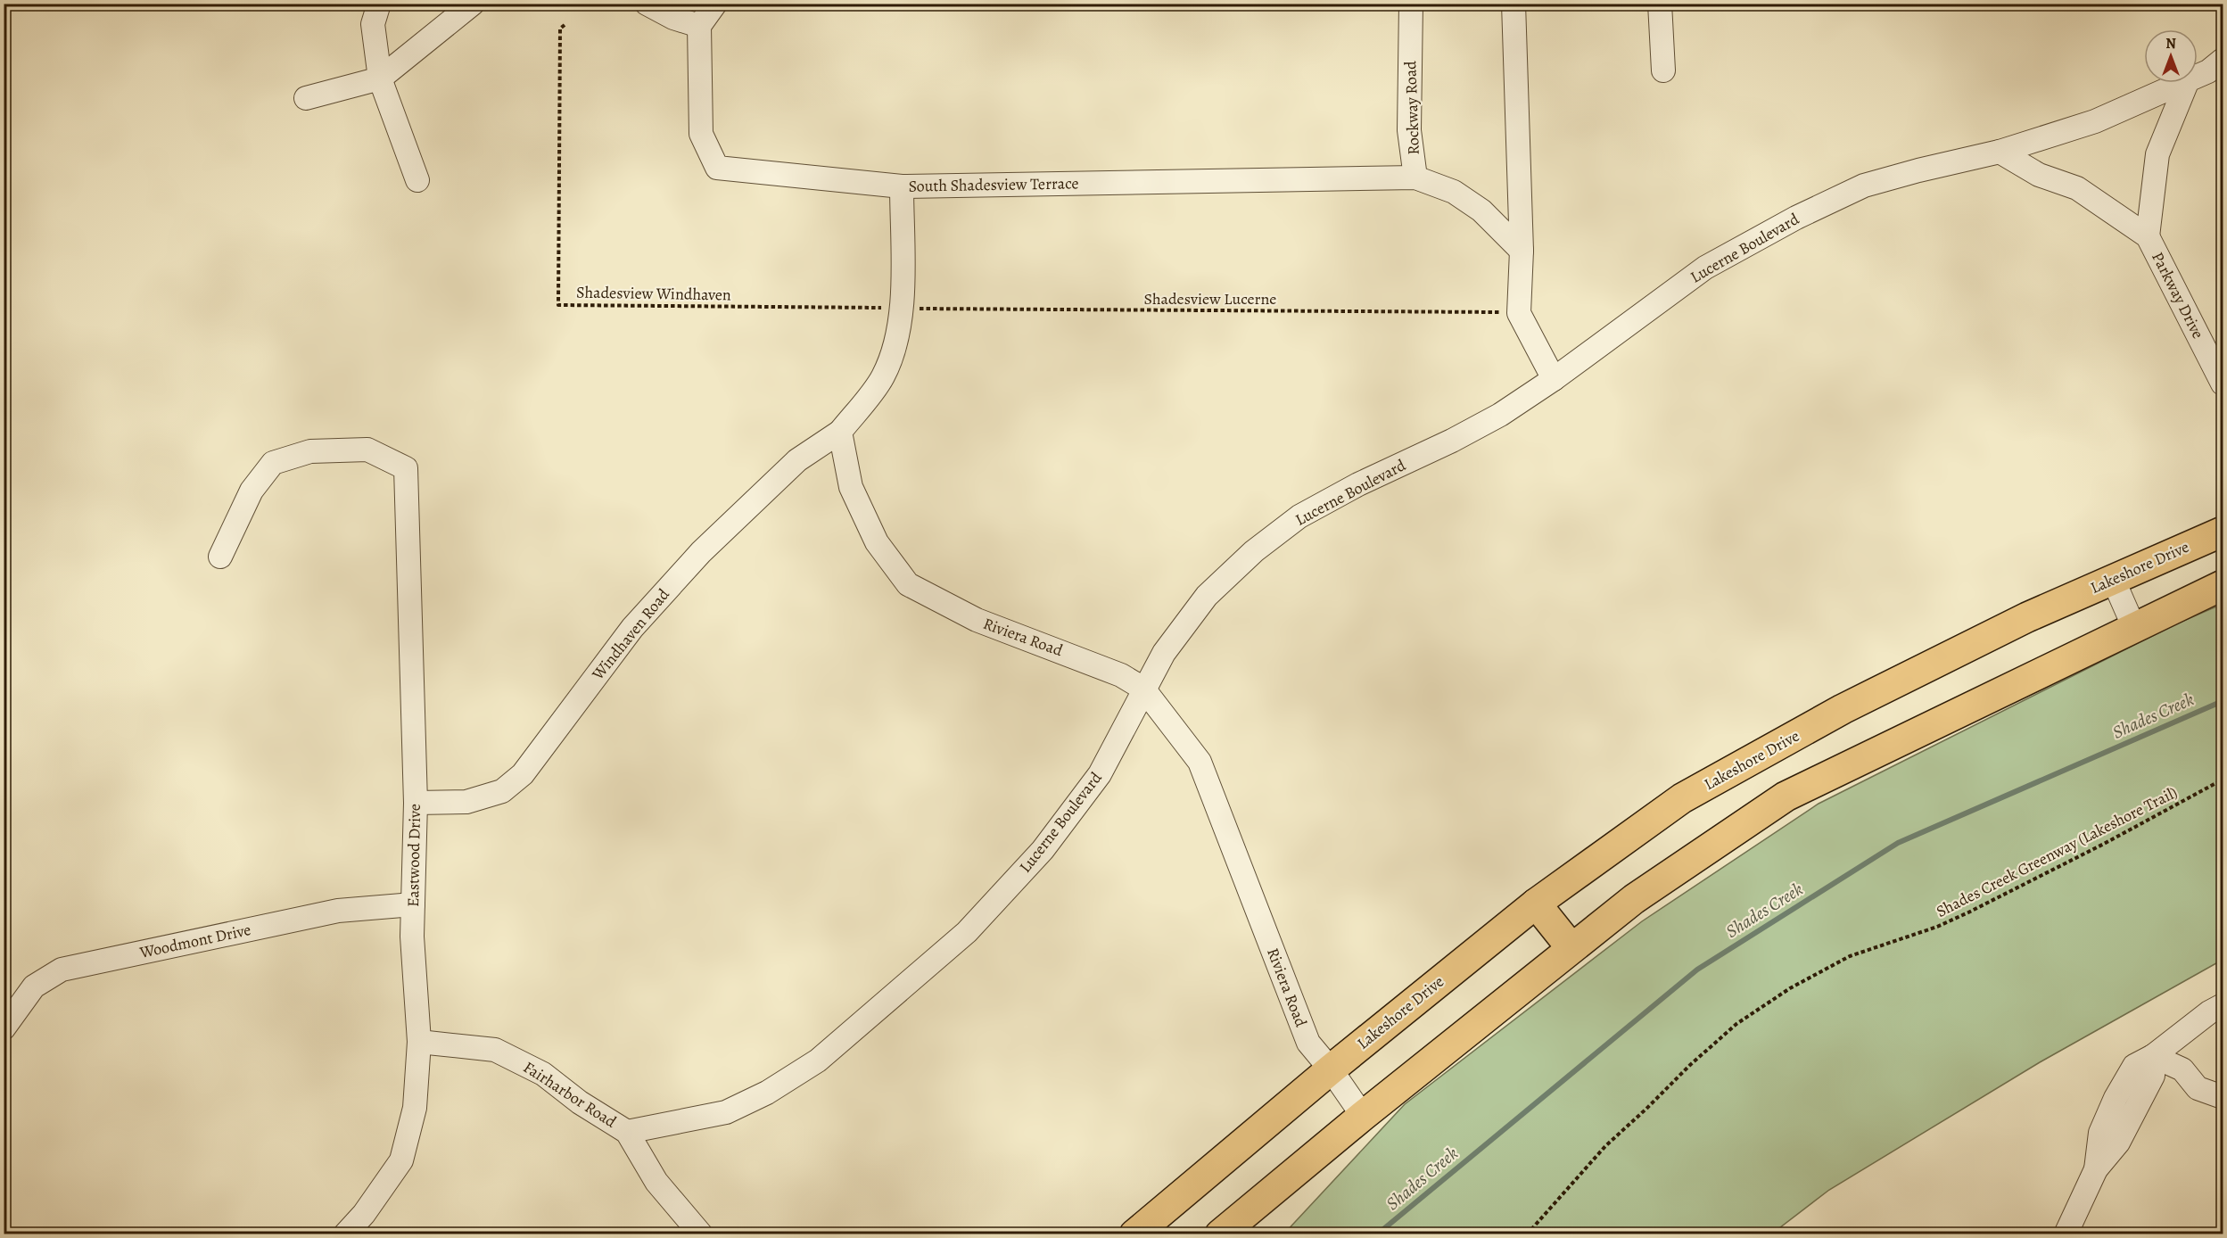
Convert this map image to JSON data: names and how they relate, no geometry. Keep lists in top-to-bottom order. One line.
{"streets":{"main road":["Lakeshore Drive"],"street":["Rockway Road","South Shadesview Terrace","Lucerne Boulevard","Parkway Drive","Windhaven Road","Riviera Road","Eastwood Drive","Woodmont Drive","Fairharbor Road"],"path":["Shadesview Windhaven","Shadesview Lucerne","Shades Creek Greenway (Lakeshore Trail)"]},"crossings":[["Rockway Road","South Shadesview Terrace"],["Lucerne Boulevard","Riviera Road"],["Lucerne Boulevard","Fairharbor Road"],["Shadesview Windhaven","Shadesview Lucerne"],["Lakeshore Drive","Riviera Road"],["Windhaven Road","Riviera Road"],["Windhaven Road","Eastwood Drive"],["Eastwood Drive","Woodmont Drive"],["Eastwood Drive","Fairharbor Road"]],"water":["Shades Creek"],"north":"top"}
